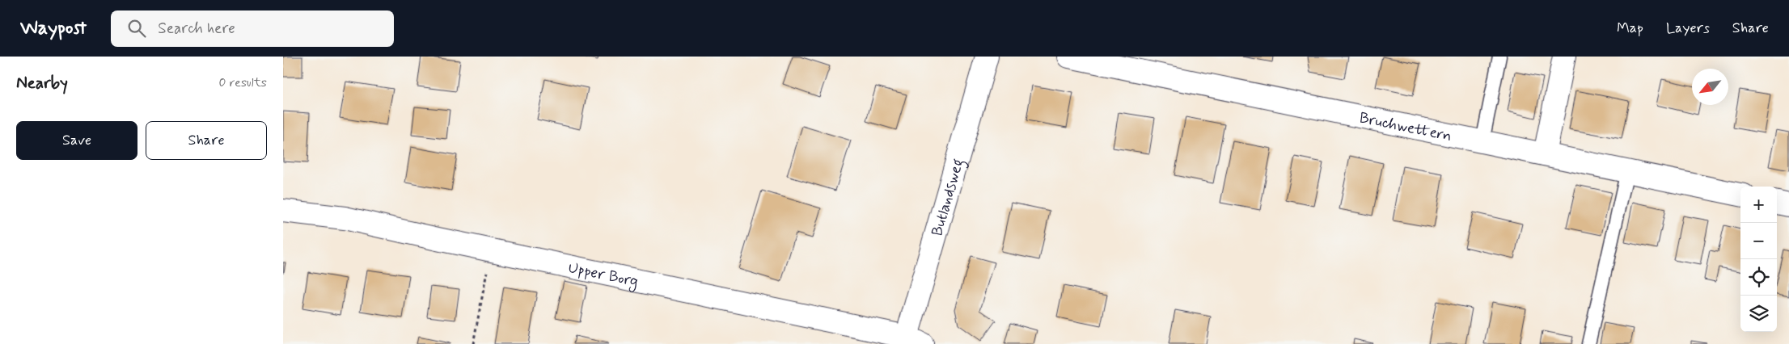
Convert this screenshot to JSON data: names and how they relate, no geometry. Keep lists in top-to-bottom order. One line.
{"streets":{"street":["Bruchwettern","Butlandsweg","Upper Borg"]},"crossings":[["Butlandsweg","Upper Borg"]],"north":"bottom left","page":{"header":"Waypost","search":"Search here","nav":["Map","Layers","Share"],"heading":["Nearby","0 results"],"buttons":["Save","Share"],"map_buttons":["+","−"]}}
